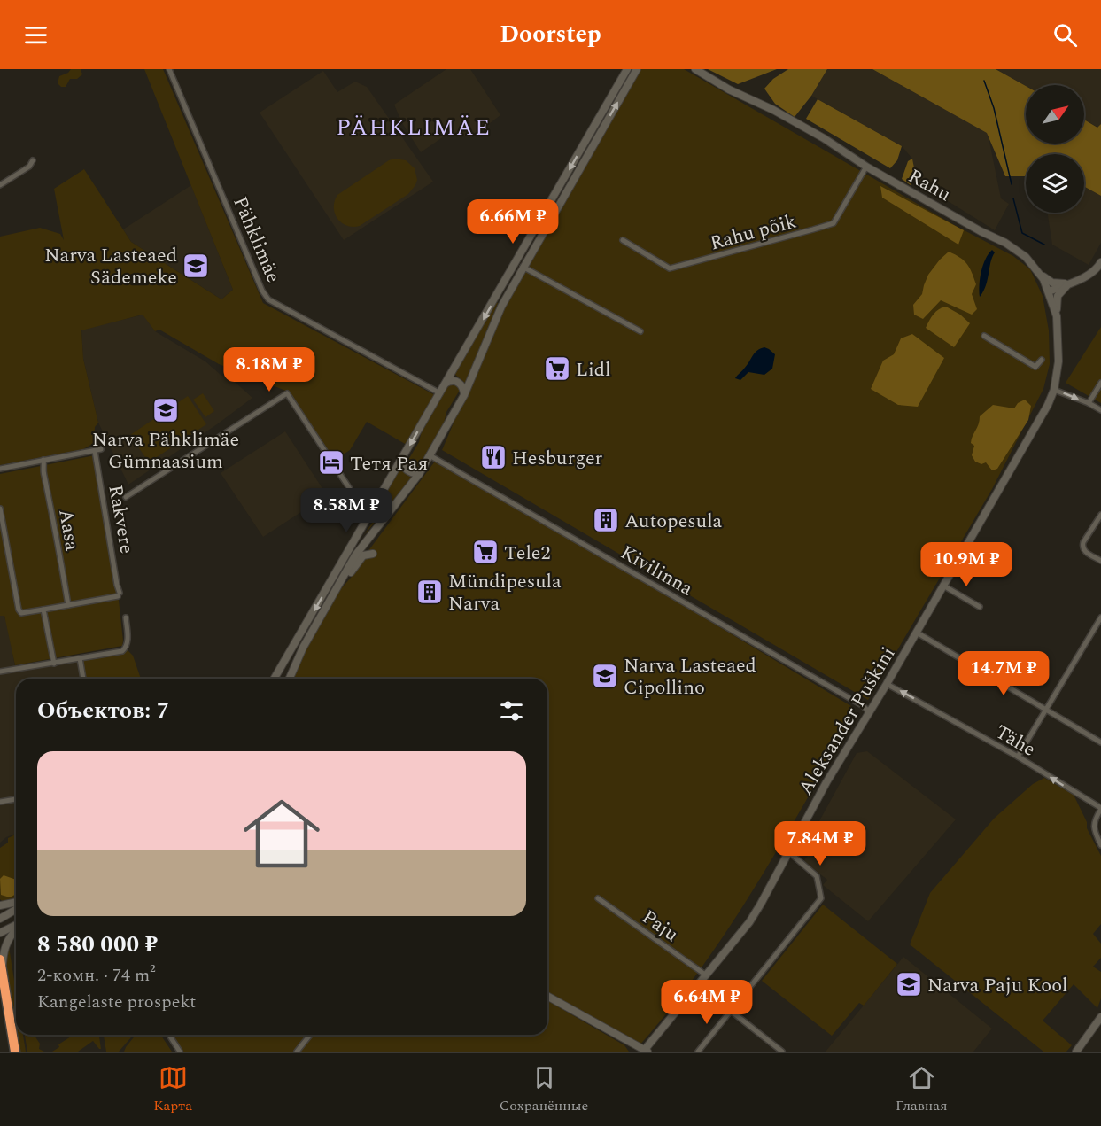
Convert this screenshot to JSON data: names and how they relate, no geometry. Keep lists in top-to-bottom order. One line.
{"streets":{"main road":["Rahu","Aleksander Puškini"],"street":["Rahu põik","Pähklimäe","Rakvere","Aasa","Kivilinna","Tähe","Paju"]},"crossings":[["Rahu","Rahu põik"],["Rahu","Aleksander Puškini"],["Rakvere","Aasa"],["Kivilinna","Aleksander Puškini"],["Aleksander Puškini","Tähe"],["Aleksander Puškini","Paju"]],"one_way":["Tähe"],"districts":["PÄHKLIMÄE"],"places":{"school or university":["Narva Lasteaed Sädemeke","Narva Pähklimäe Gümnaasium","Narva Lasteaed Cipollino","Narva Paju Kool"],"supermarket":["Lidl","Tele2"],"restaurant":["Hesburger"],"hotel":["Тетя Рая"],"building":["Autopesula","Mündipesula Narva"]},"north":"top right","page":{"header":"Doorstep","price":["6.66M ₽","8.18M ₽","8.58M ₽","10.9M ₽","14.7M ₽","7.84M ₽","6.64M ₽"],"heading":"Объектов: 7","list":[{"name":"8 580 000 ₽","note":"2-комн. · 74 m² · Kangelaste prospekt"}],"tabs":["Карта","Сохранённые","Главная"]}}
